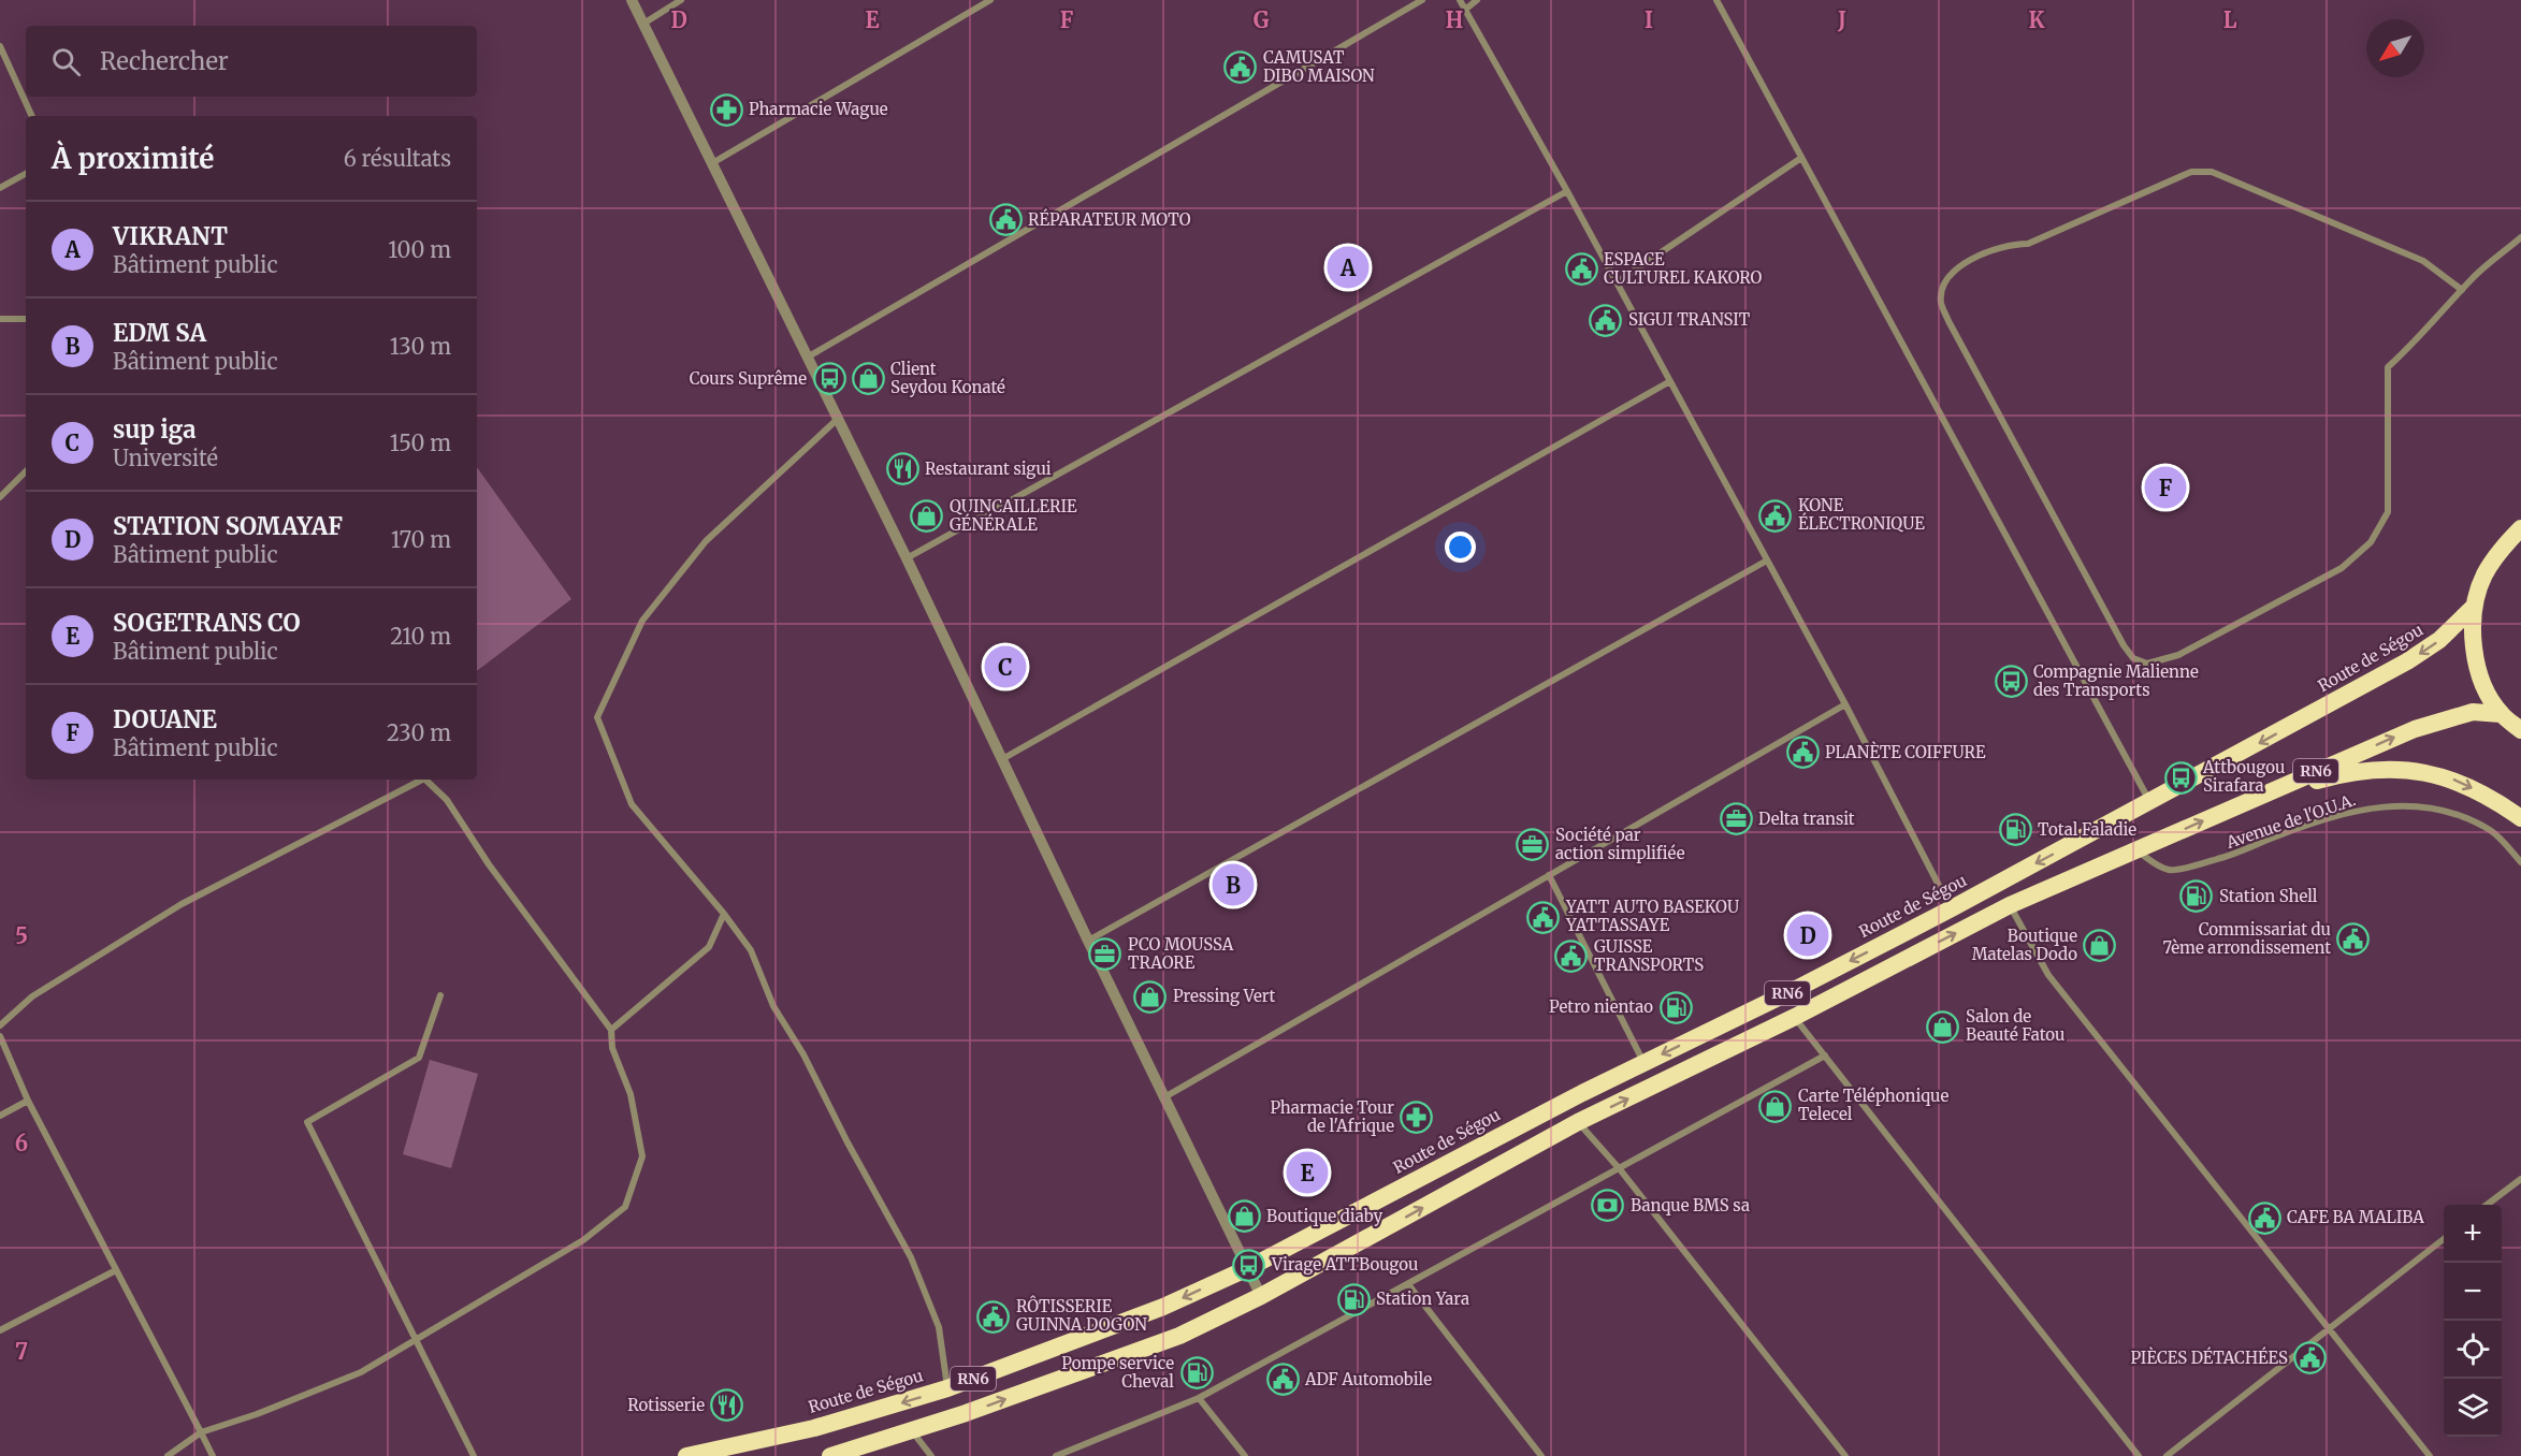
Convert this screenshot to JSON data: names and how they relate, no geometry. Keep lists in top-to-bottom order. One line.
{"streets":{"highway":["Route de Ségou","RN6"],"street":["Avenue de l'O.U.A."]},"crossings":[["RN6","Avenue de l'O.U.A."]],"places":{"public building":["CAMUSAT DIBO MAISON","RÉPARATEUR MOTO","ESPACE CULTUREL KAKORO","SIGUI TRANSIT","KONE ÉLECTRONIQUE","PLANÈTE COIFFURE","YATT AUTO BASEKOU YATTASSAYE","Commissariat du 7ème arrondissement","GUISSE TRANSPORTS","CAFE BA MALIBA","RÔTISSERIE GUINNA DOGON","PIÈCES DÉTACHÉES","ADF Automobile"],"pharmacy":["Pharmacie Wague","Pharmacie Tour de l'Afrique"],"bus stop":["Cours Suprême","Compagnie Malienne des Transports","Attbougou Sirafara","Virage ATTBougou"],"shop":["Client Seydou Konaté","QUINCAILLERIE GÉNÉRALE","Boutique Matelas Dodo","Pressing Vert","Salon de Beauté Fatou","Carte Téléphonique Telecel","Boutique diaby"],"restaurant":["Restaurant sigui","Rotisserie"],"office":["Delta transit","Société par action simplifiée","PCO MOUSSA TRAORE"],"fuel station":["Total Faladie","Station Shell","Petro nientao","Station Yara","Pompe service Cheval"],"bank":["Banque BMS sa"]},"north":"bottom left","page":{"search":"Rechercher","heading":["À proximité","6 résultats"],"list":[{"mark":"A","name":"VIKRANT","note":"Bâtiment public","value":"100 m"},{"mark":"B","name":"EDM SA","note":"Bâtiment public","value":"130 m"},{"mark":"C","name":"sup iga","note":"Université","value":"150 m"},{"mark":"D","name":"STATION SOMAYAF","note":"Bâtiment public","value":"170 m"},{"mark":"E","name":"SOGETRANS CO","note":"Bâtiment public","value":"210 m"},{"mark":"F","name":"DOUANE","note":"Bâtiment public","value":"230 m"}],"pins":["A","F","C","B","D","E"],"map_buttons":["+","−"]},"grid":{"columns":["D","E","F","G","H","I","J","K","L"],"rows":["5","6","7"]}}
